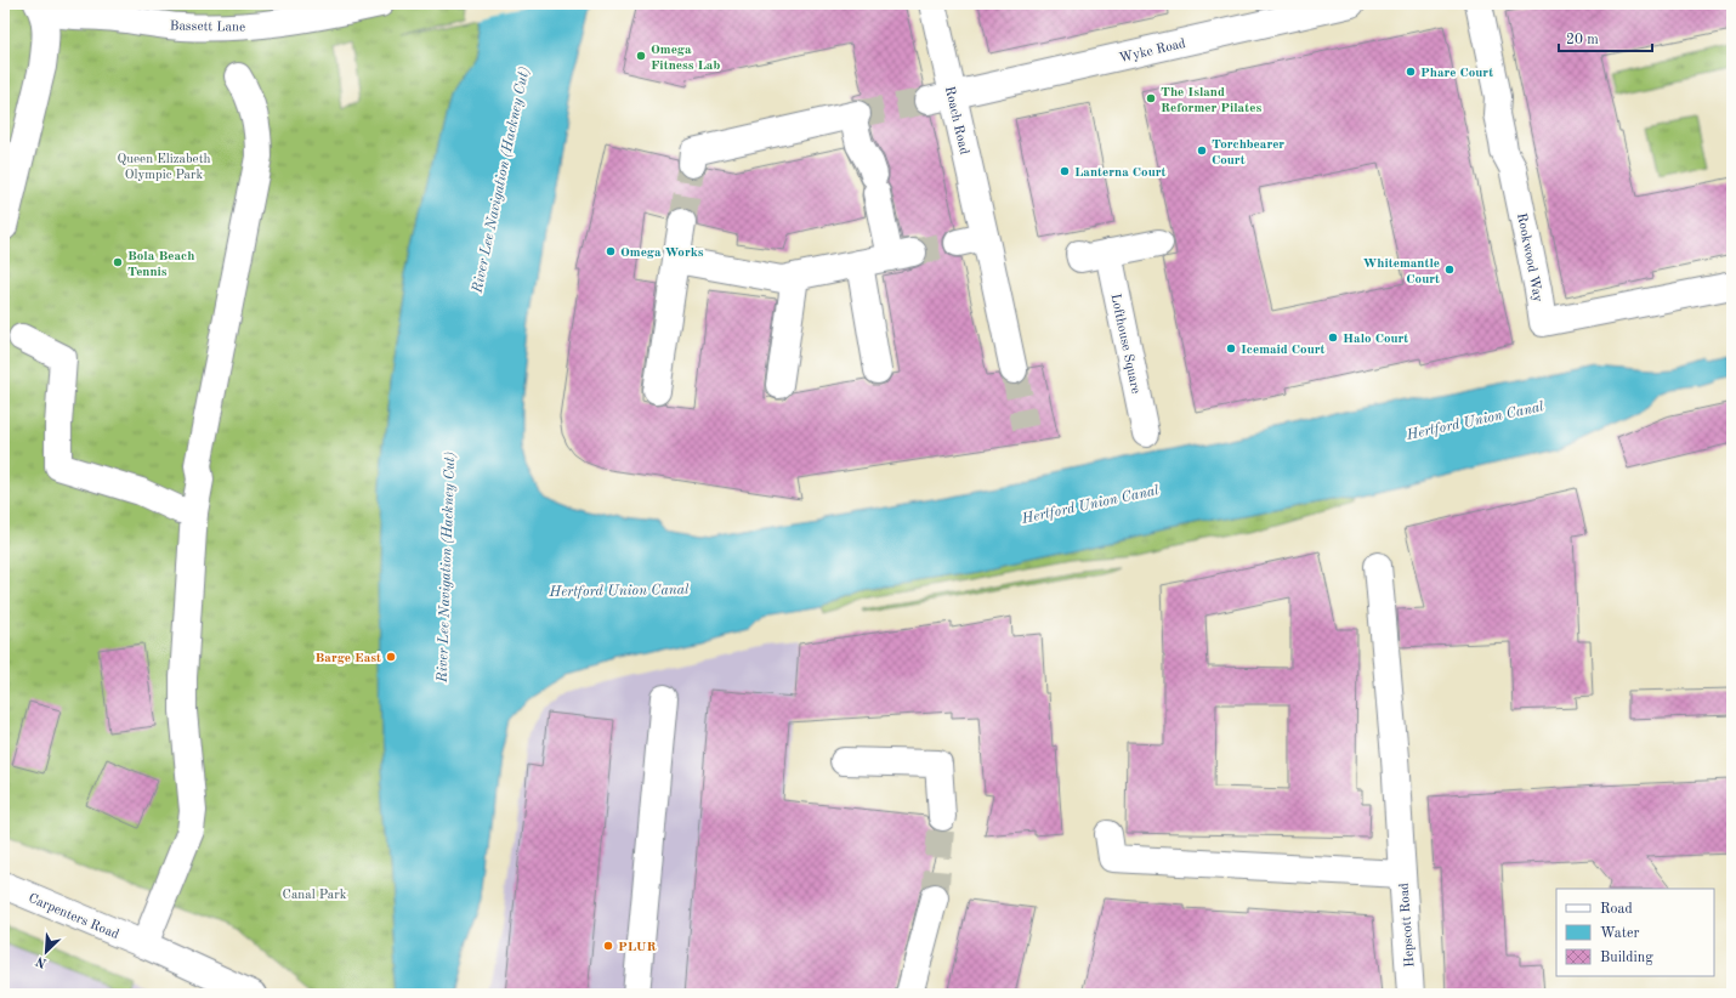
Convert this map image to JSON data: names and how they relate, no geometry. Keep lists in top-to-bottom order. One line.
{"streets":{"street":["Bassett Lane","Wyke Road","Roach Road","Rookwood Way","Lofthouse Square","Carpenters Road","Hepscott Road"]},"crossings":[["Wyke Road","Roach Road"]],"water":["River Lee Navigation (Hackney Cut)","Hertford Union Canal"],"parks":["Queen Elizabeth Olympic Park","Canal Park"],"places":["Omega Fitness Lab","Phare Court","The Island Reformer Pilates","Torchbearer Court","Lanterna Court","Omega Works","Bola Beach Tennis","Whitemantle Court","Halo Court","Icemaid Court","Barge East","PLUR"],"legend":["Road","Water","Building"],"scale_bar":"20 m","north":"bottom left"}
